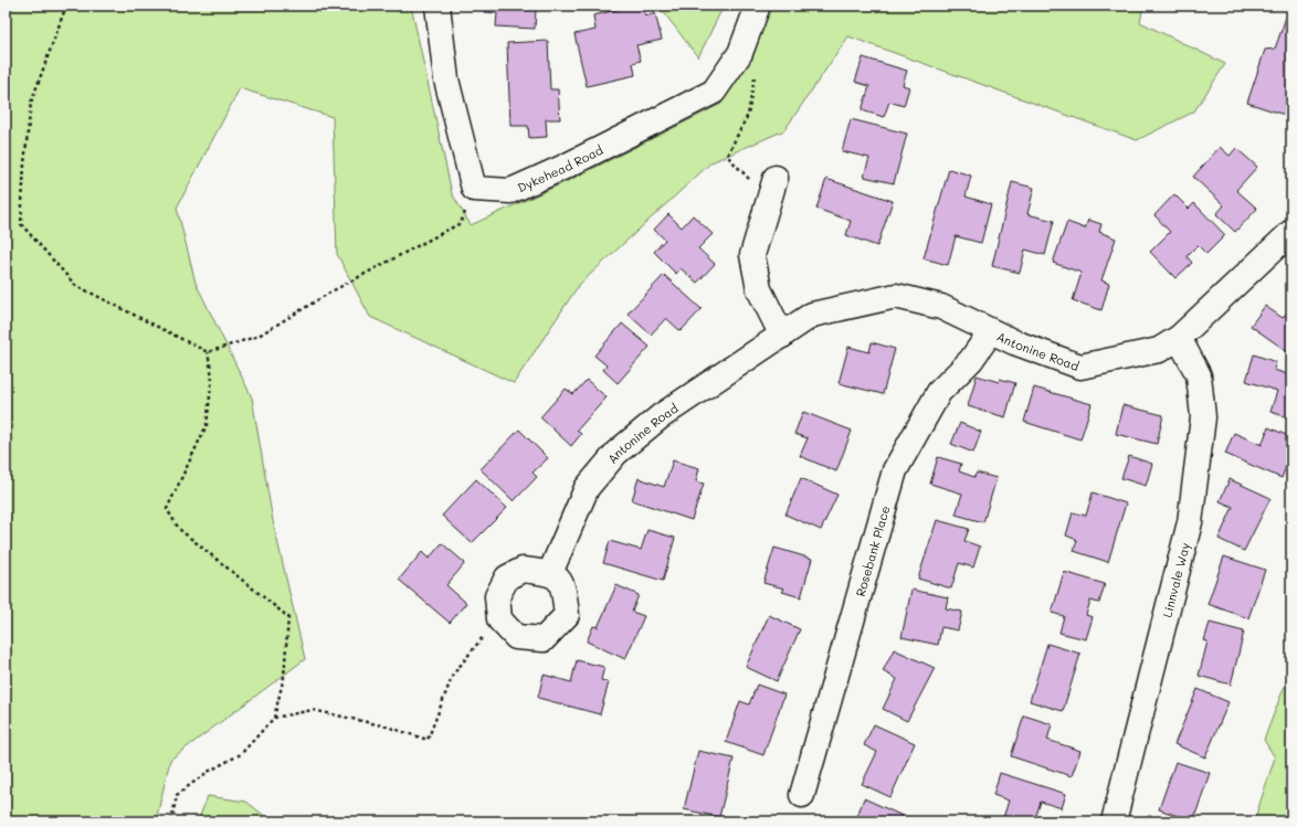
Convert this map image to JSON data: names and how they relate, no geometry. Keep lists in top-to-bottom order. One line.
{"streets":{"street":["Dykehead Road","Antonine Road","Rosebank Place","Linnvale Way"]},"crossings":[["Antonine Road","Rosebank Place"],["Antonine Road","Linnvale Way"]]}
